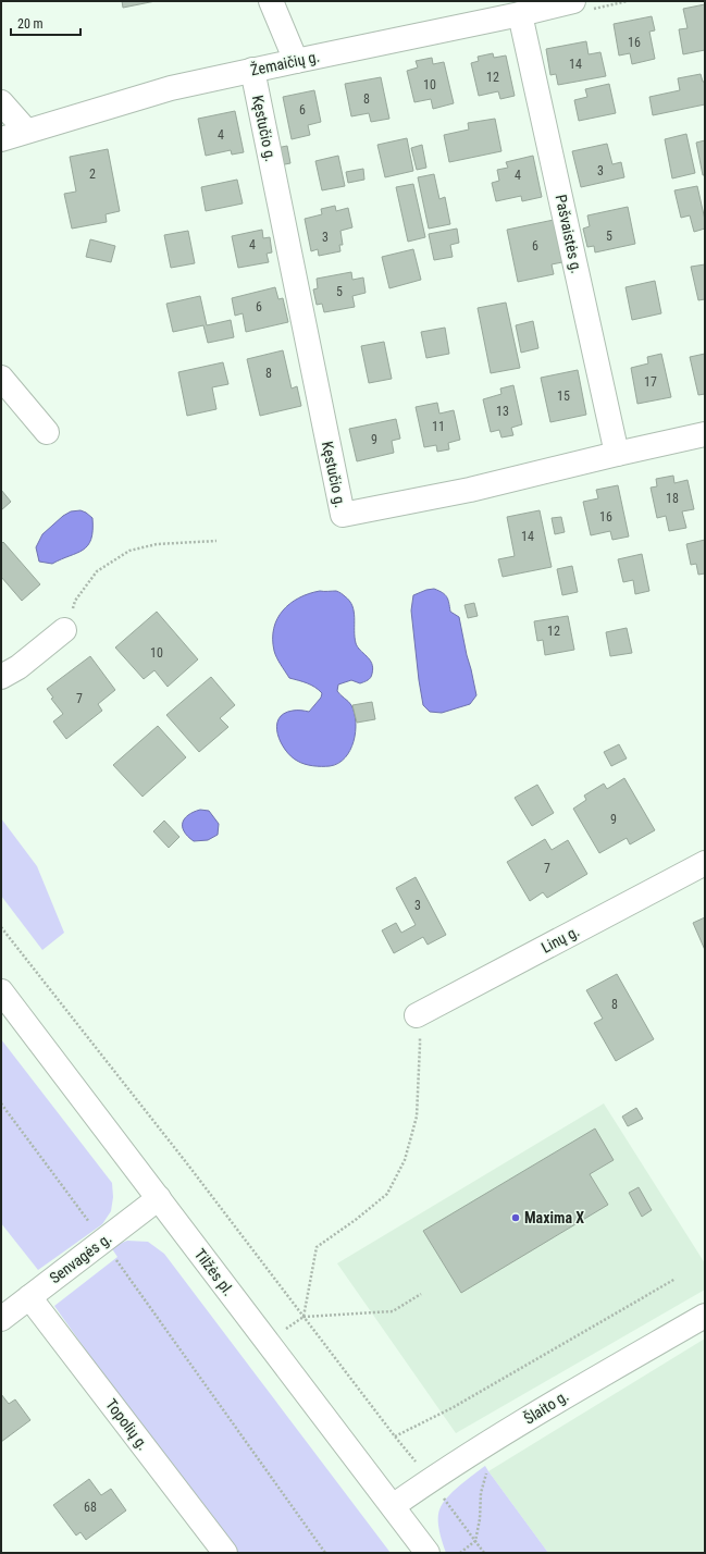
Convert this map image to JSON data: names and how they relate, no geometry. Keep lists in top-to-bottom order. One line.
{"streets":{"main road":["Žemaičių g.","Kęstučio g.","Pašvaistės g.","Linų g.","Senvagės g.","Tilžės pl.","Šlaito g.","Topolių g."]},"crossings":[["Žemaičių g.","Kęstučio g."],["Žemaičių g.","Pašvaistės g."],["Kęstučio g.","Pašvaistės g."],["Senvagės g.","Tilžės pl."],["Senvagės g.","Topolių g."],["Tilžės pl.","Šlaito g."]],"places":["Maxima X"],"house_numbers":["16","14","12","10","8","6","4","3","2","4","5","3","4","6","5","6","8","17","15","13","11","9","18","16","14","12","10","7","9","7","3","8","68"],"scale_bar":"20 m"}
